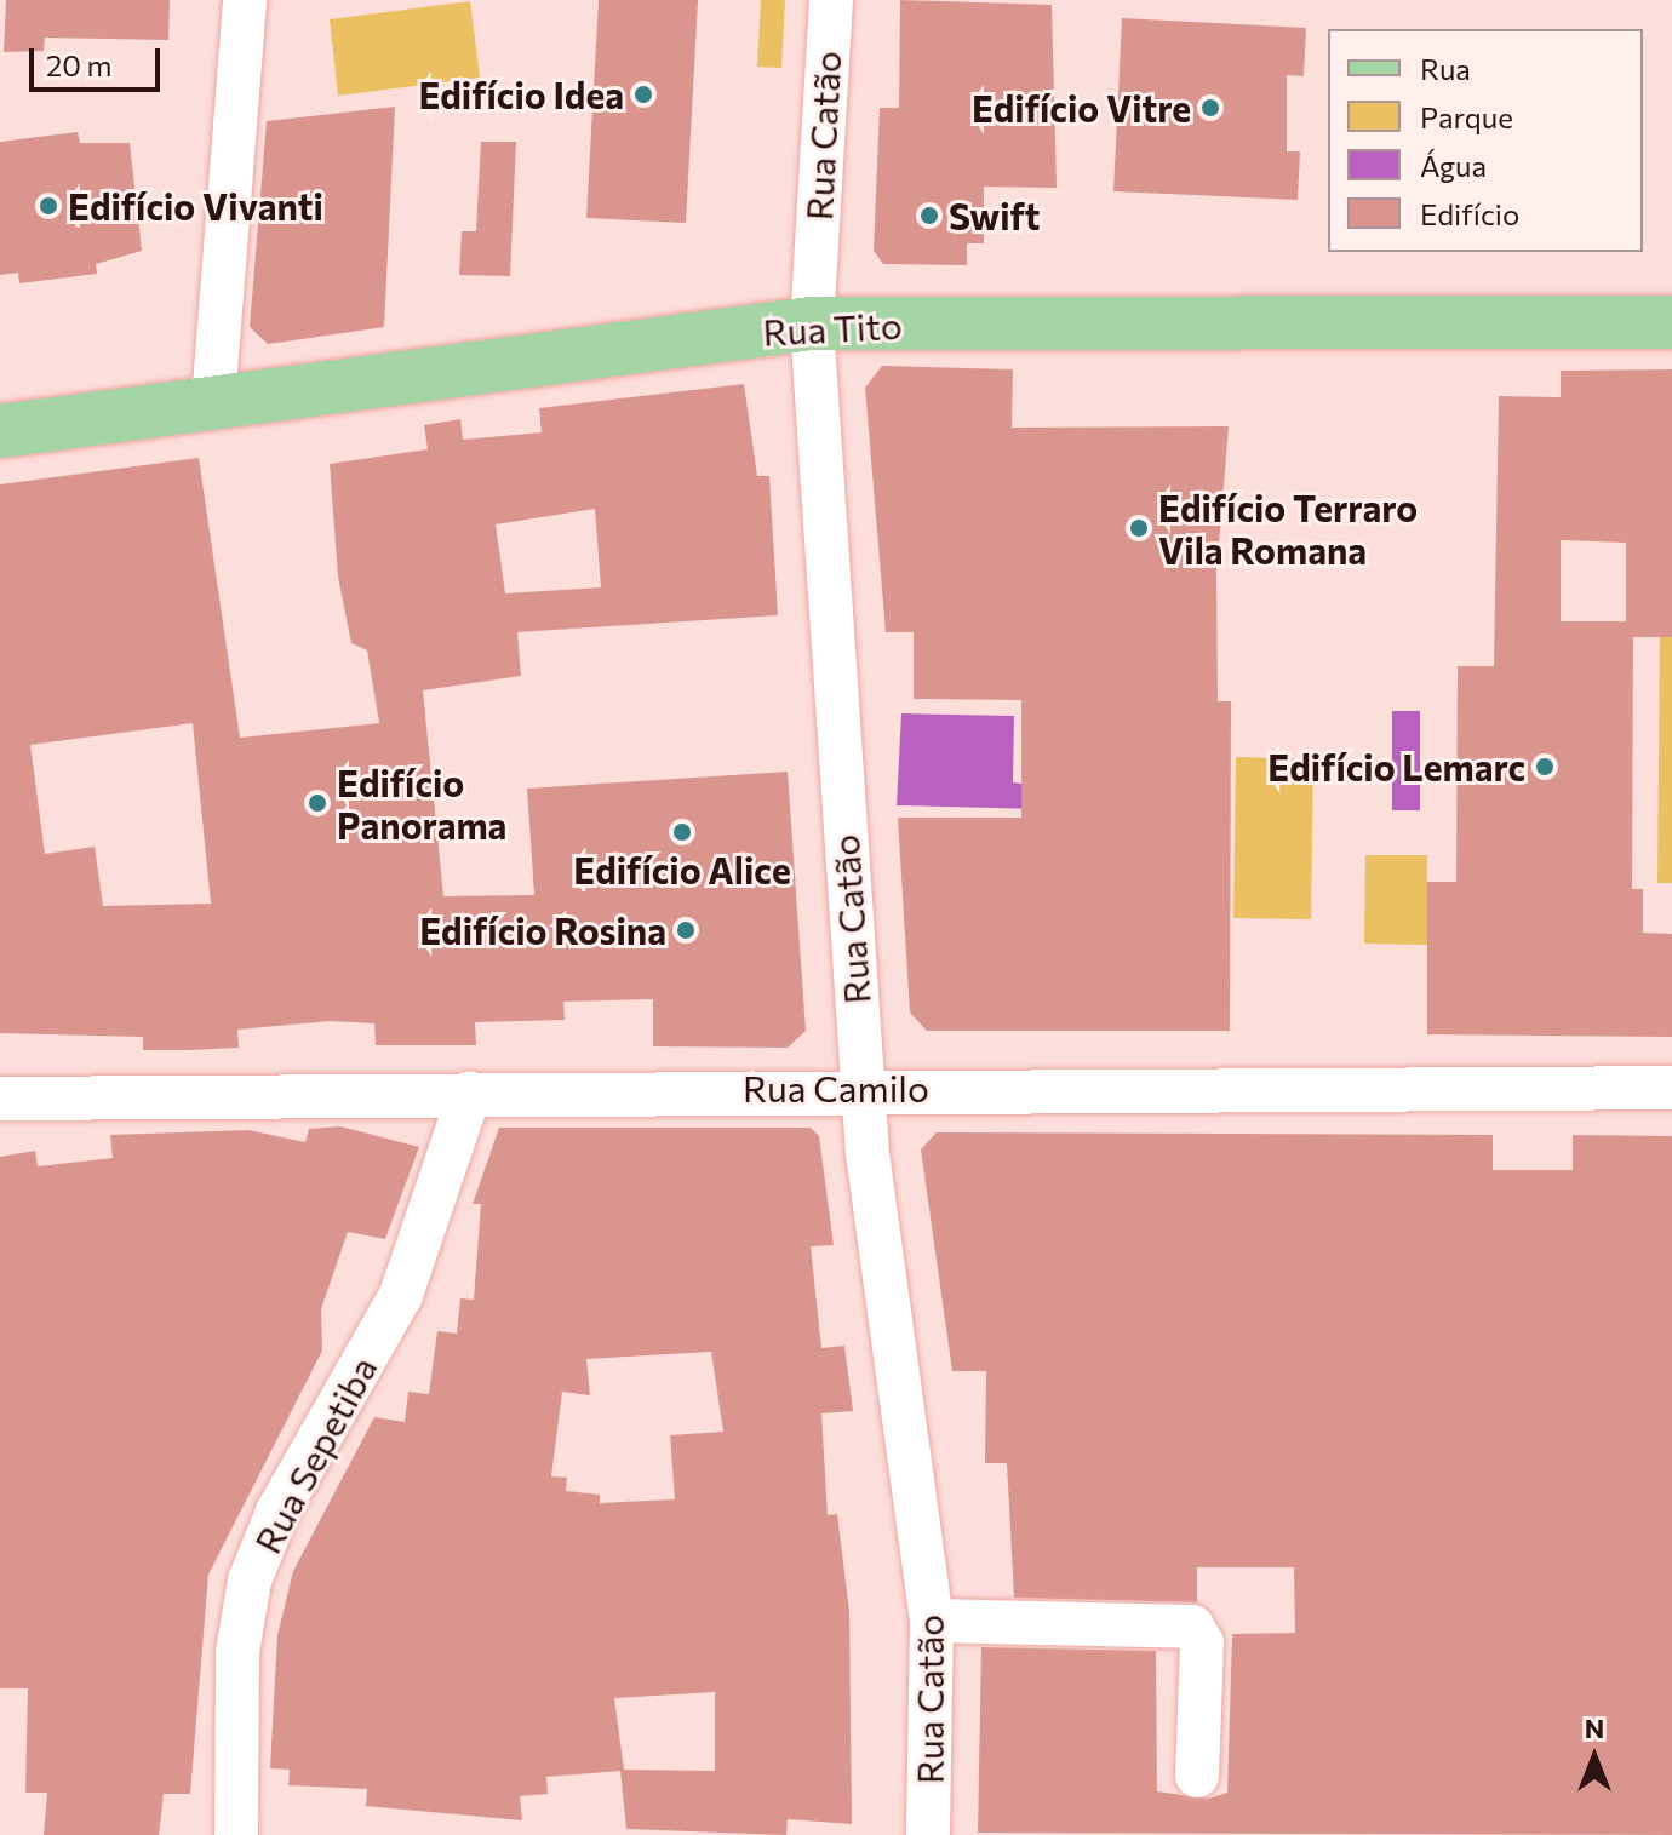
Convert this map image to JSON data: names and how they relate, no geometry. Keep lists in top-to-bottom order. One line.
{"streets":{"main road":["Rua Tito"],"street":["Rua Catão","Rua Camilo","Rua Sepetiba"]},"crossings":[["Rua Catão","Rua Tito"],["Rua Catão","Rua Camilo"],["Rua Camilo","Rua Sepetiba"]],"places":["Edifício Idea","Edifício Vitre","Edifício Vivanti","Swift","Edifício Terraro Vila Romana","Edifício Lemarc","Edifício Panorama","Edifício Alice","Edifício Rosina"],"legend":["Rua","Parque","Água","Edifício"],"scale_bar":"20 m","north":"top"}
